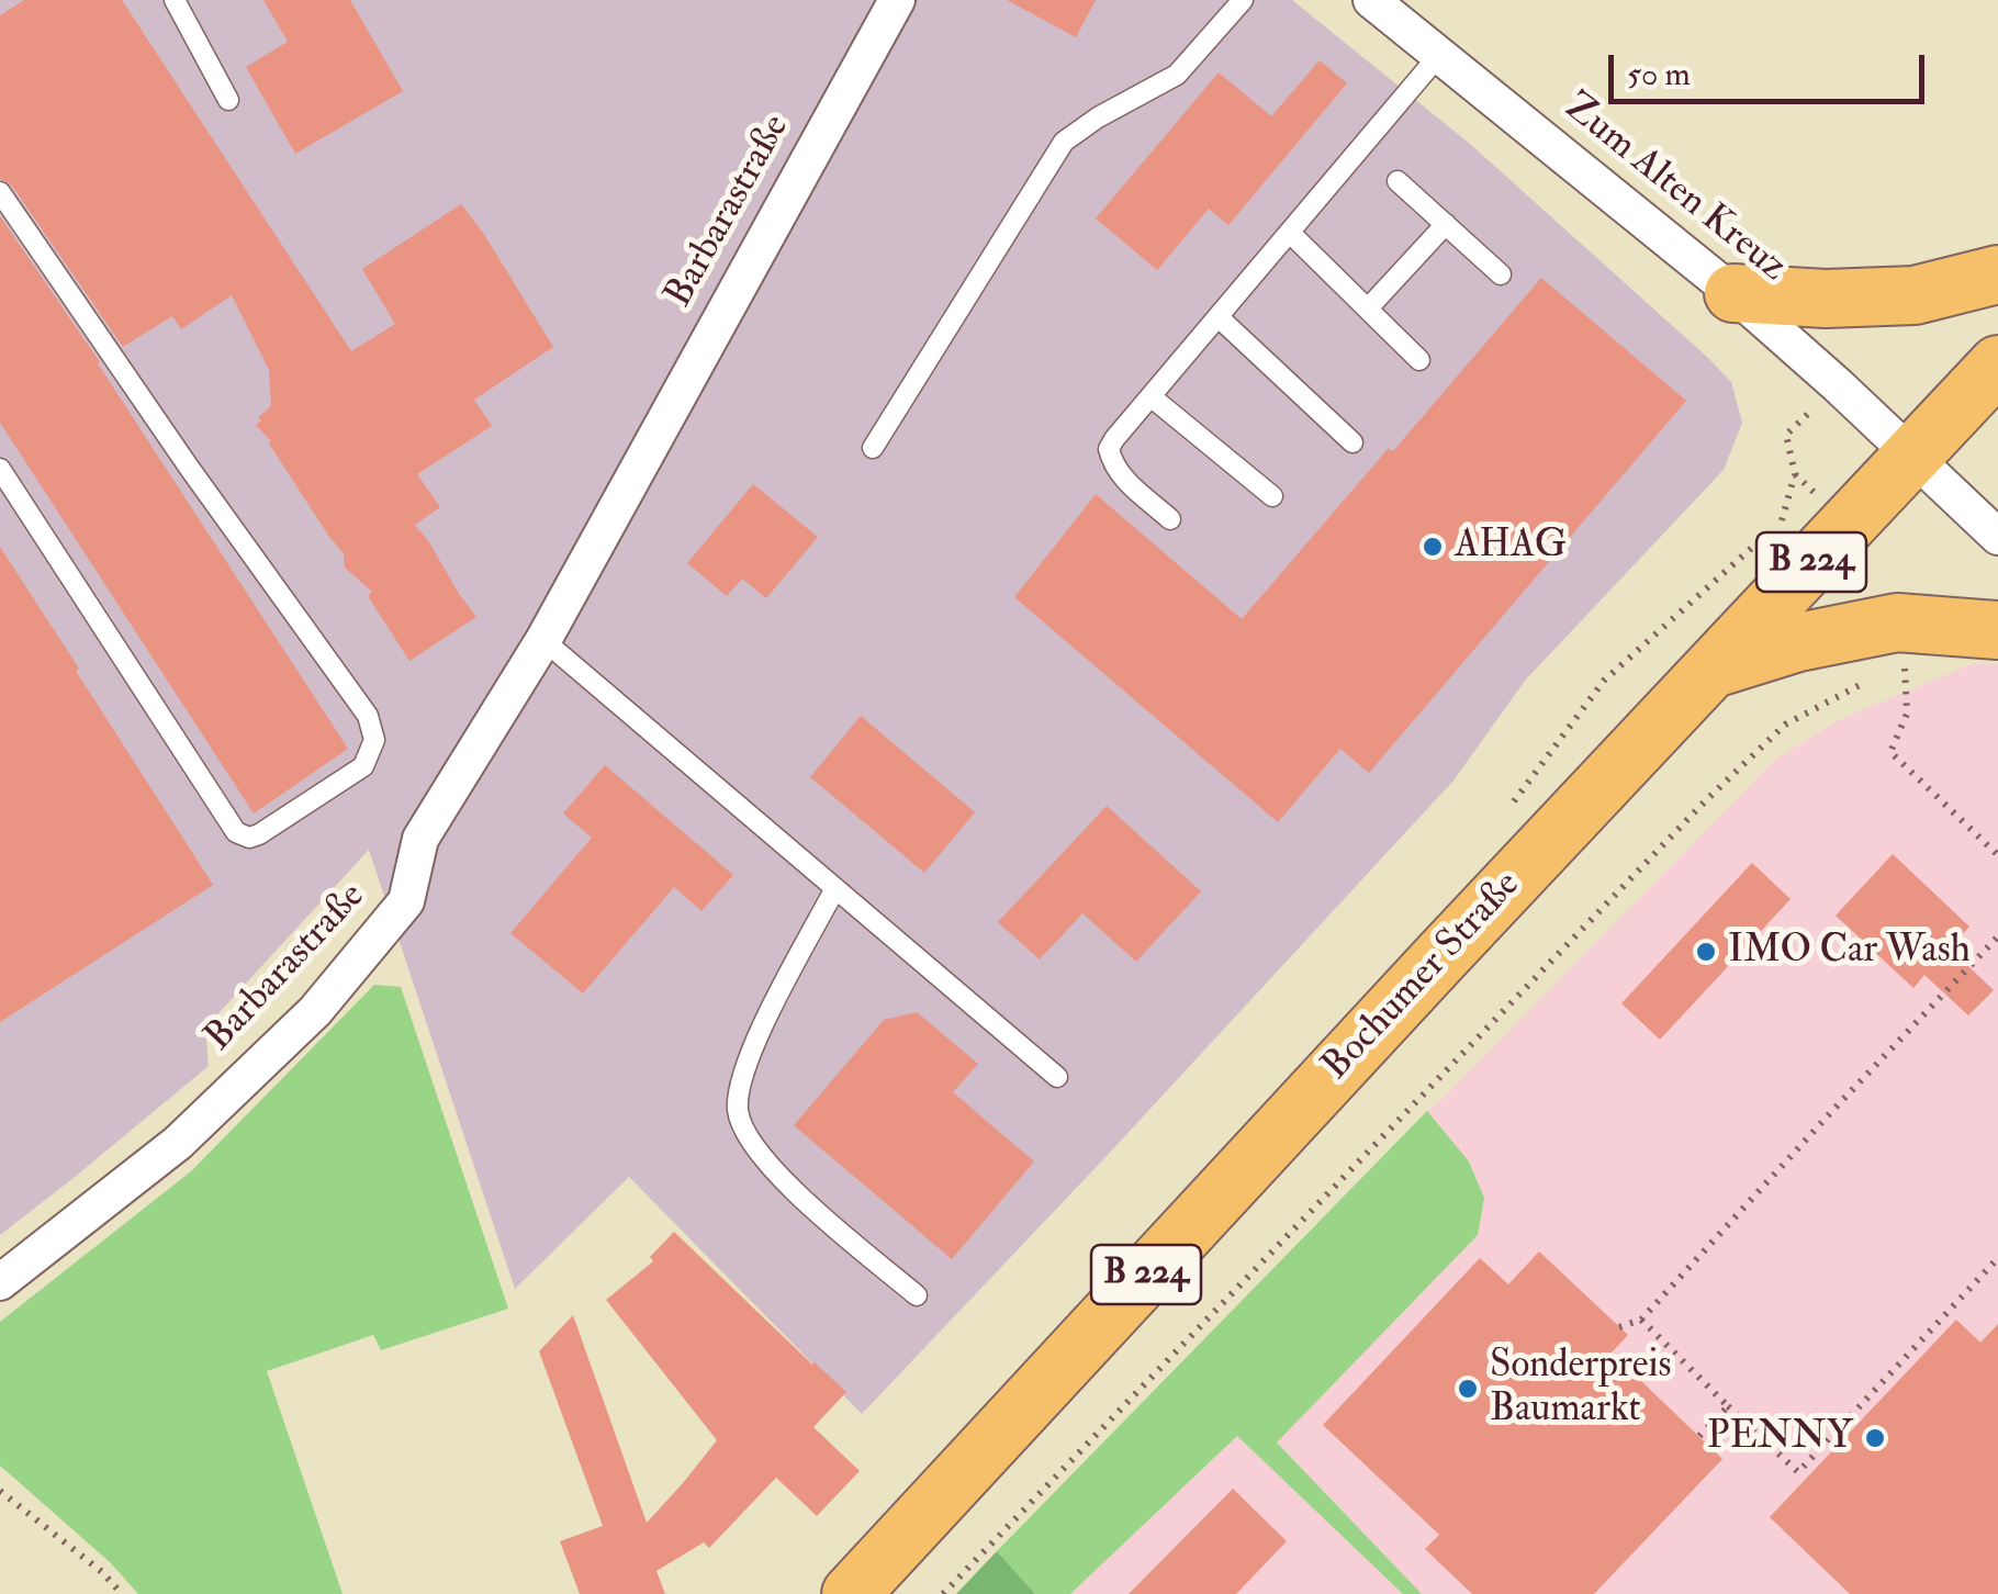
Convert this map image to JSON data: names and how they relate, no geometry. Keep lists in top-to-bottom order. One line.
{"streets":{"main road":["B 224","Bochumer Straße"],"street":["Zum Alten Kreuz","Barbarastraße"]},"crossings":[["Zum Alten Kreuz","Bochumer Straße"]],"places":["AHAG","IMO Car Wash","Sonderpreis Baumarkt","PENNY"],"scale_bar":"50 m"}
